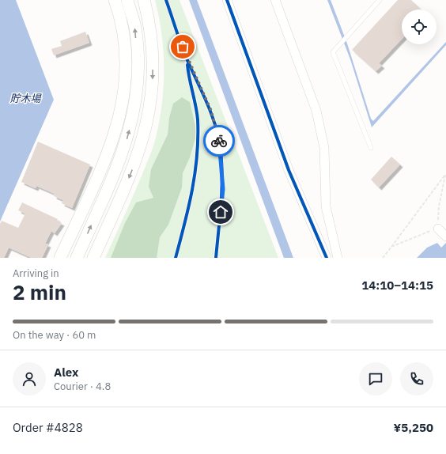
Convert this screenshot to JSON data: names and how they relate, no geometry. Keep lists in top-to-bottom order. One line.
{"water":["貯木場"],"page":{"heading":["2 min","Arriving in","14:10–14:15"],"panel":["Alex","Courier · 4.8","Order #4828","¥5,250"],"bar":"On the way · 60 m"}}
